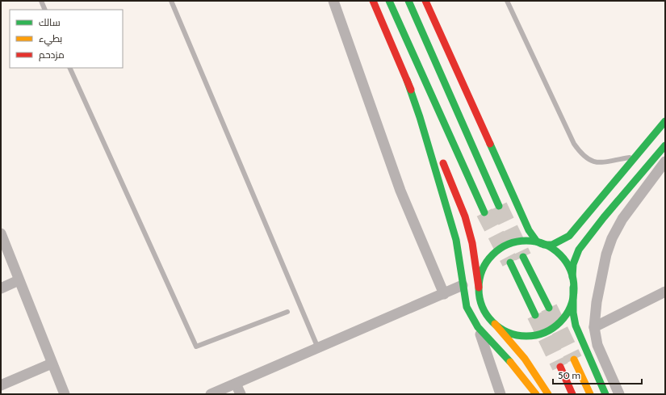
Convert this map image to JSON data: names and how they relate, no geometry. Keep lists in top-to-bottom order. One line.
{"legend":["سالك","بطيء","مزدحم"],"scale_bar":"50 m"}
